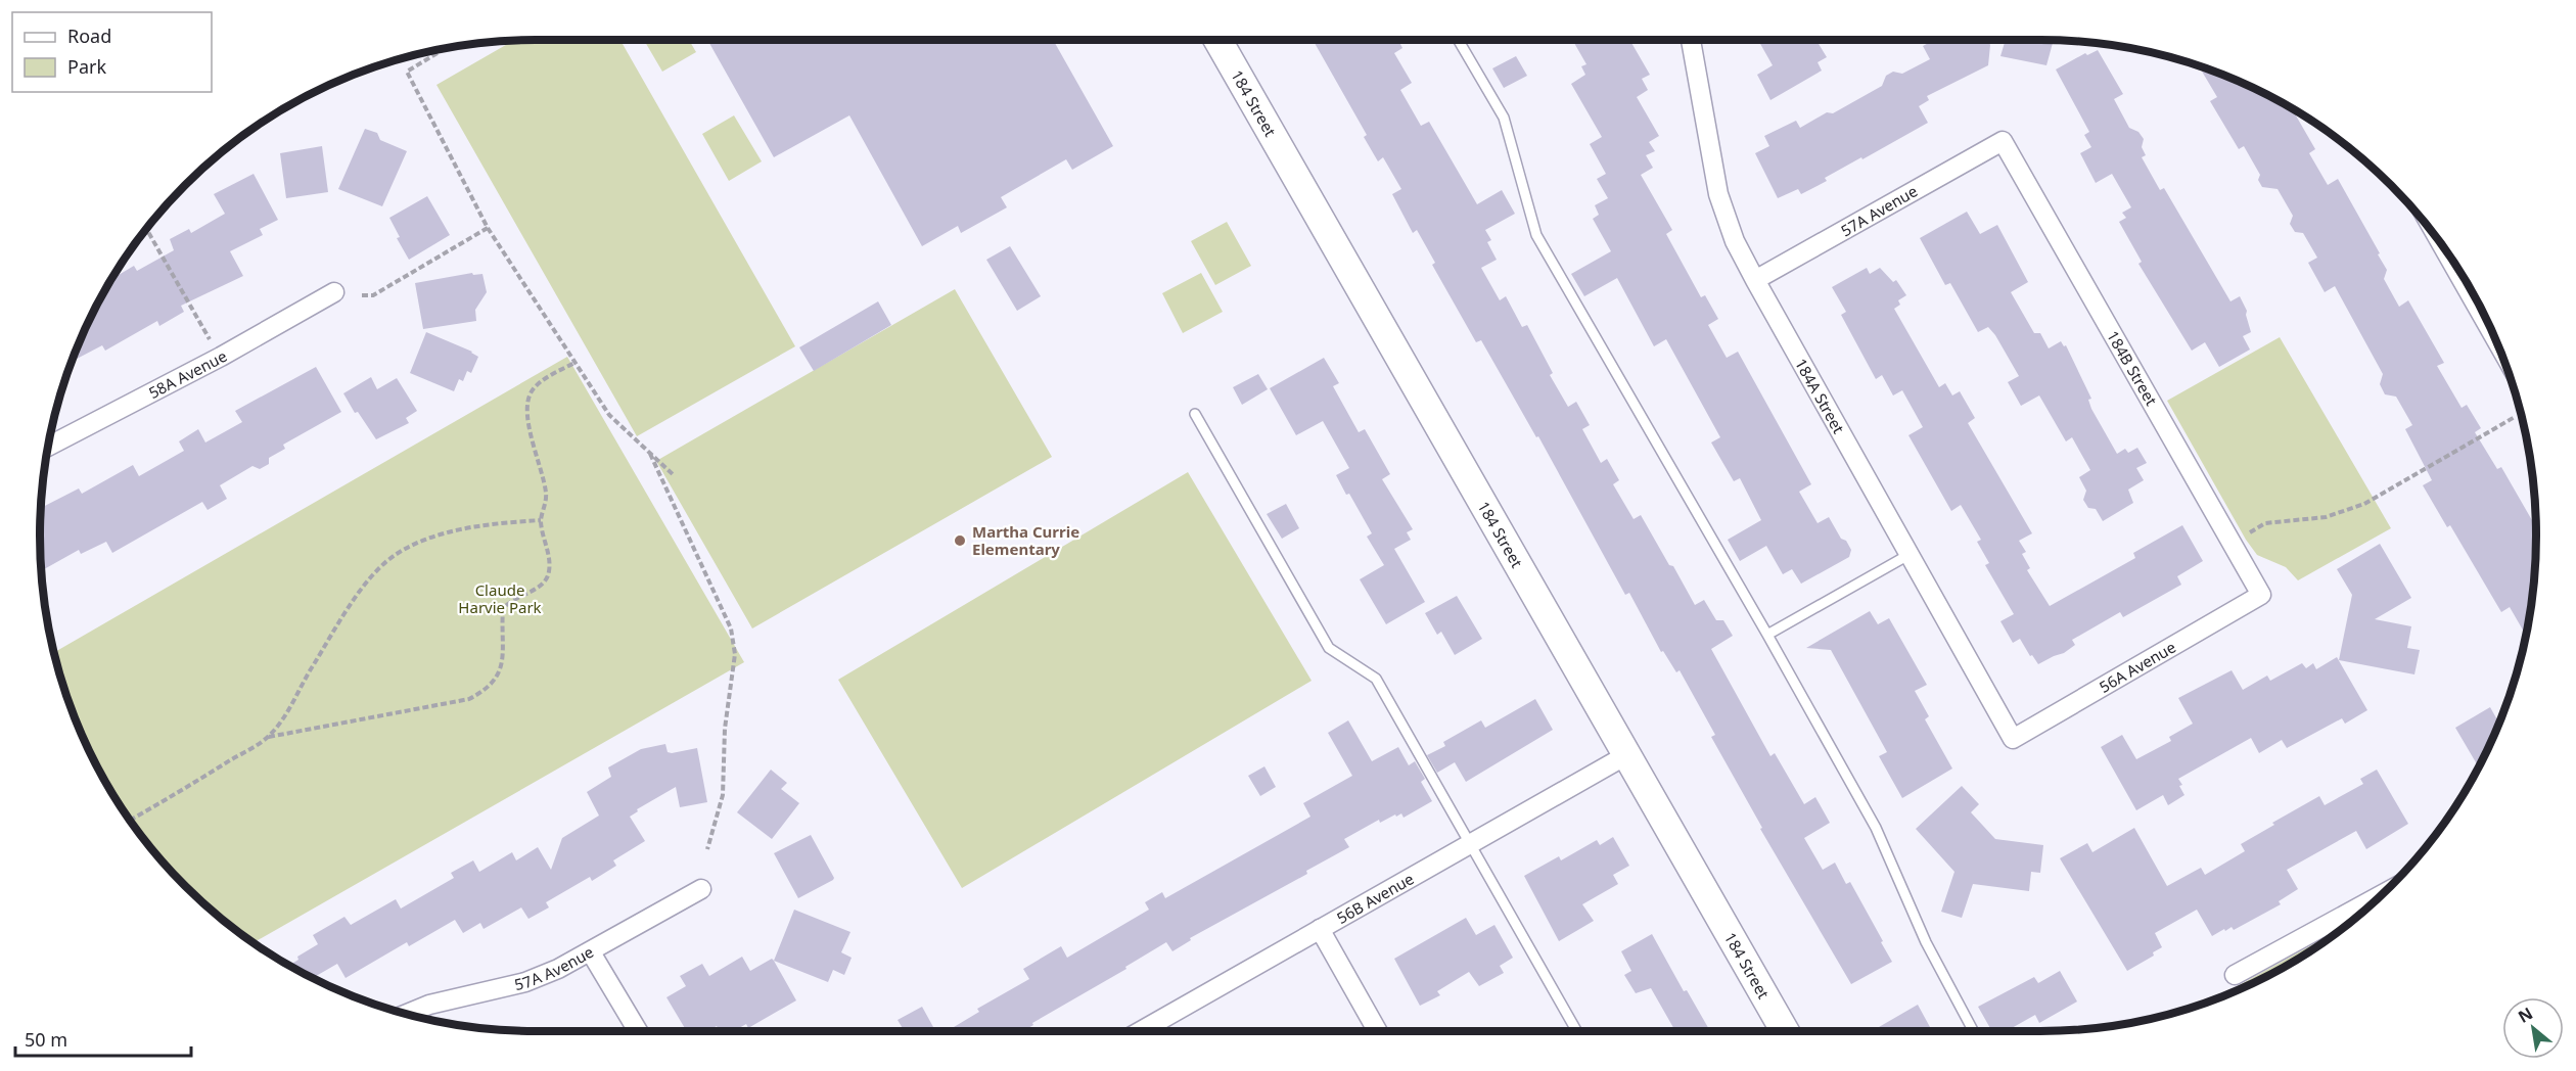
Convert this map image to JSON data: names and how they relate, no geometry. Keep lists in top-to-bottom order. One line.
{"streets":{"main road":["184 Street"],"street":["57A Avenue","184B Street","58A Avenue","184A Street","56A Avenue","56B Avenue"]},"crossings":[["184 Street","56B Avenue"],["57A Avenue","184B Street"],["57A Avenue","184A Street"],["184B Street","56A Avenue"],["184A Street","56A Avenue"]],"parks":["Claude Harvie Park"],"places":["Martha Currie Elementary"],"legend":["Road","Park"],"scale_bar":"50 m","north":"top left"}
